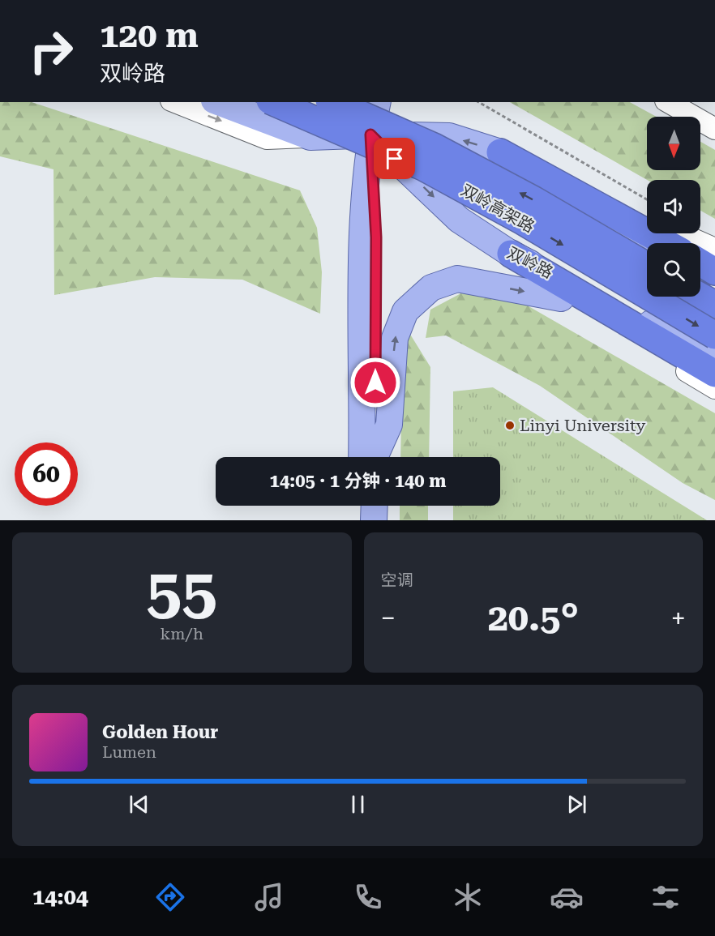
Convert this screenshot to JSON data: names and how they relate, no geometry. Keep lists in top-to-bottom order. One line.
{"streets":{"highway":["双岭高架路"],"main road":["双岭路"]},"places":["Linyi University"],"north":"bottom","page":{"turn":["120 m","双岭路"],"limit":"60","trip":"14:05 · 1 分钟 · 140 m","tile":[["55","km/h"],"空调"],"heat":["−","20.5°","+"],"song":["Golden Hour","Lumen"],"tabs":"14:04"}}
